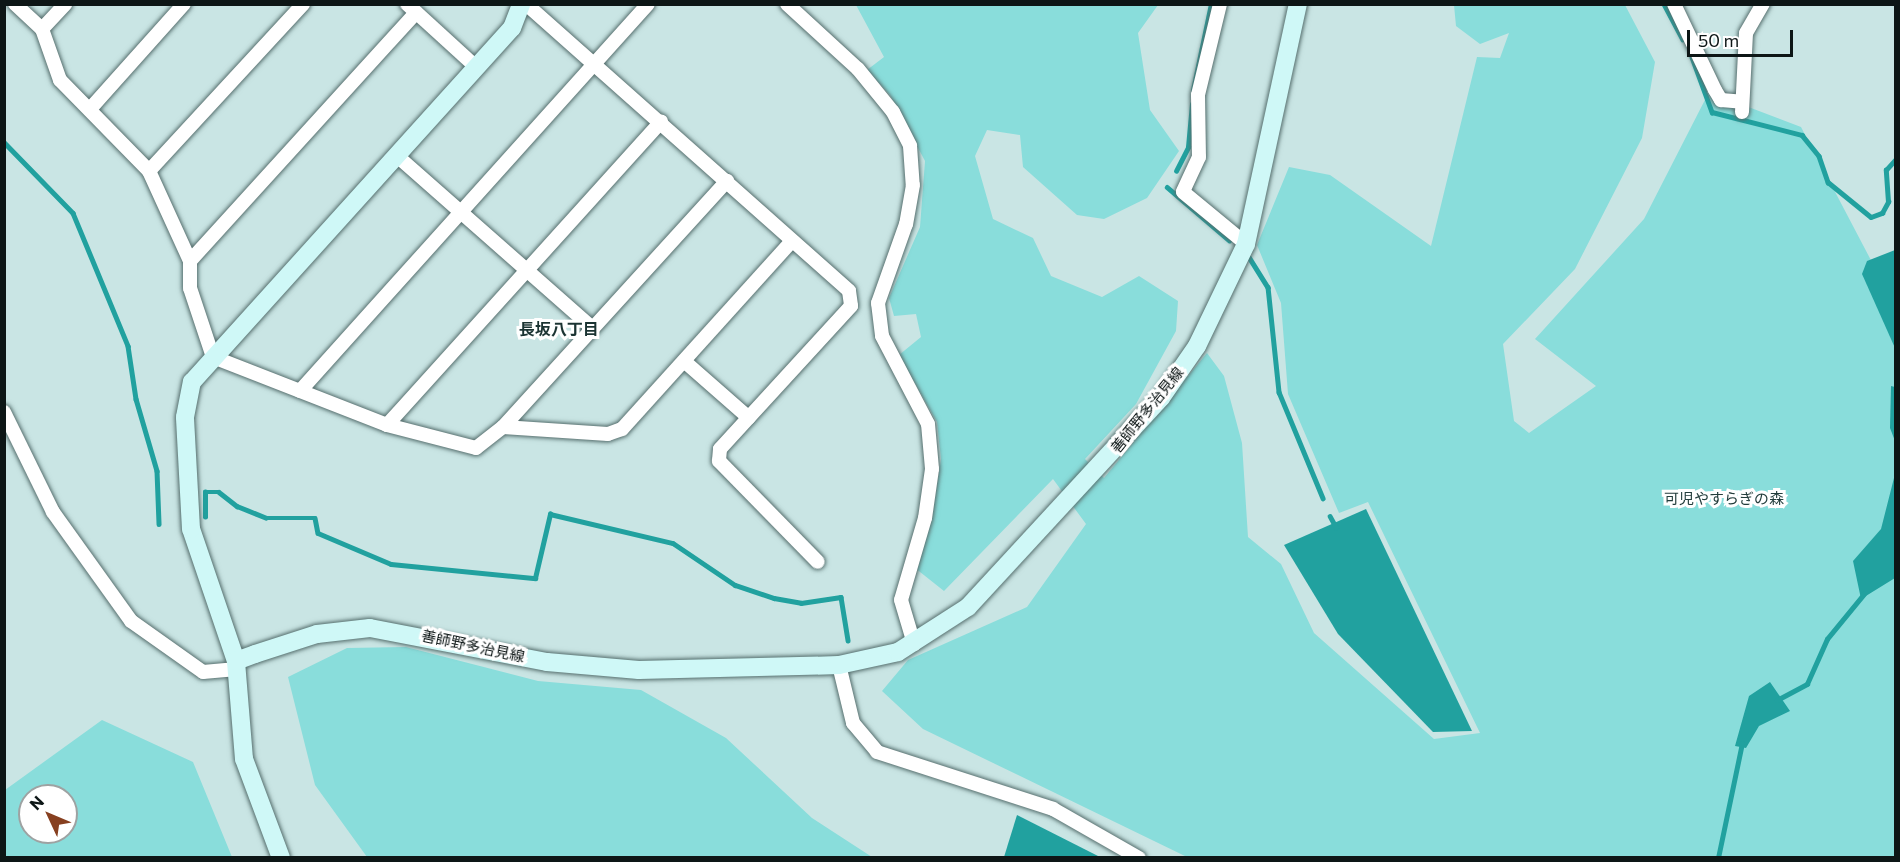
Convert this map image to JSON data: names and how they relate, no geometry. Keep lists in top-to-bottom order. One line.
{"streets":{"main road":["善師野多治見線"]},"districts":["長坂八丁目"],"parks":["可児やすらぎの森"],"scale_bar":"50 m","north":"top left"}
